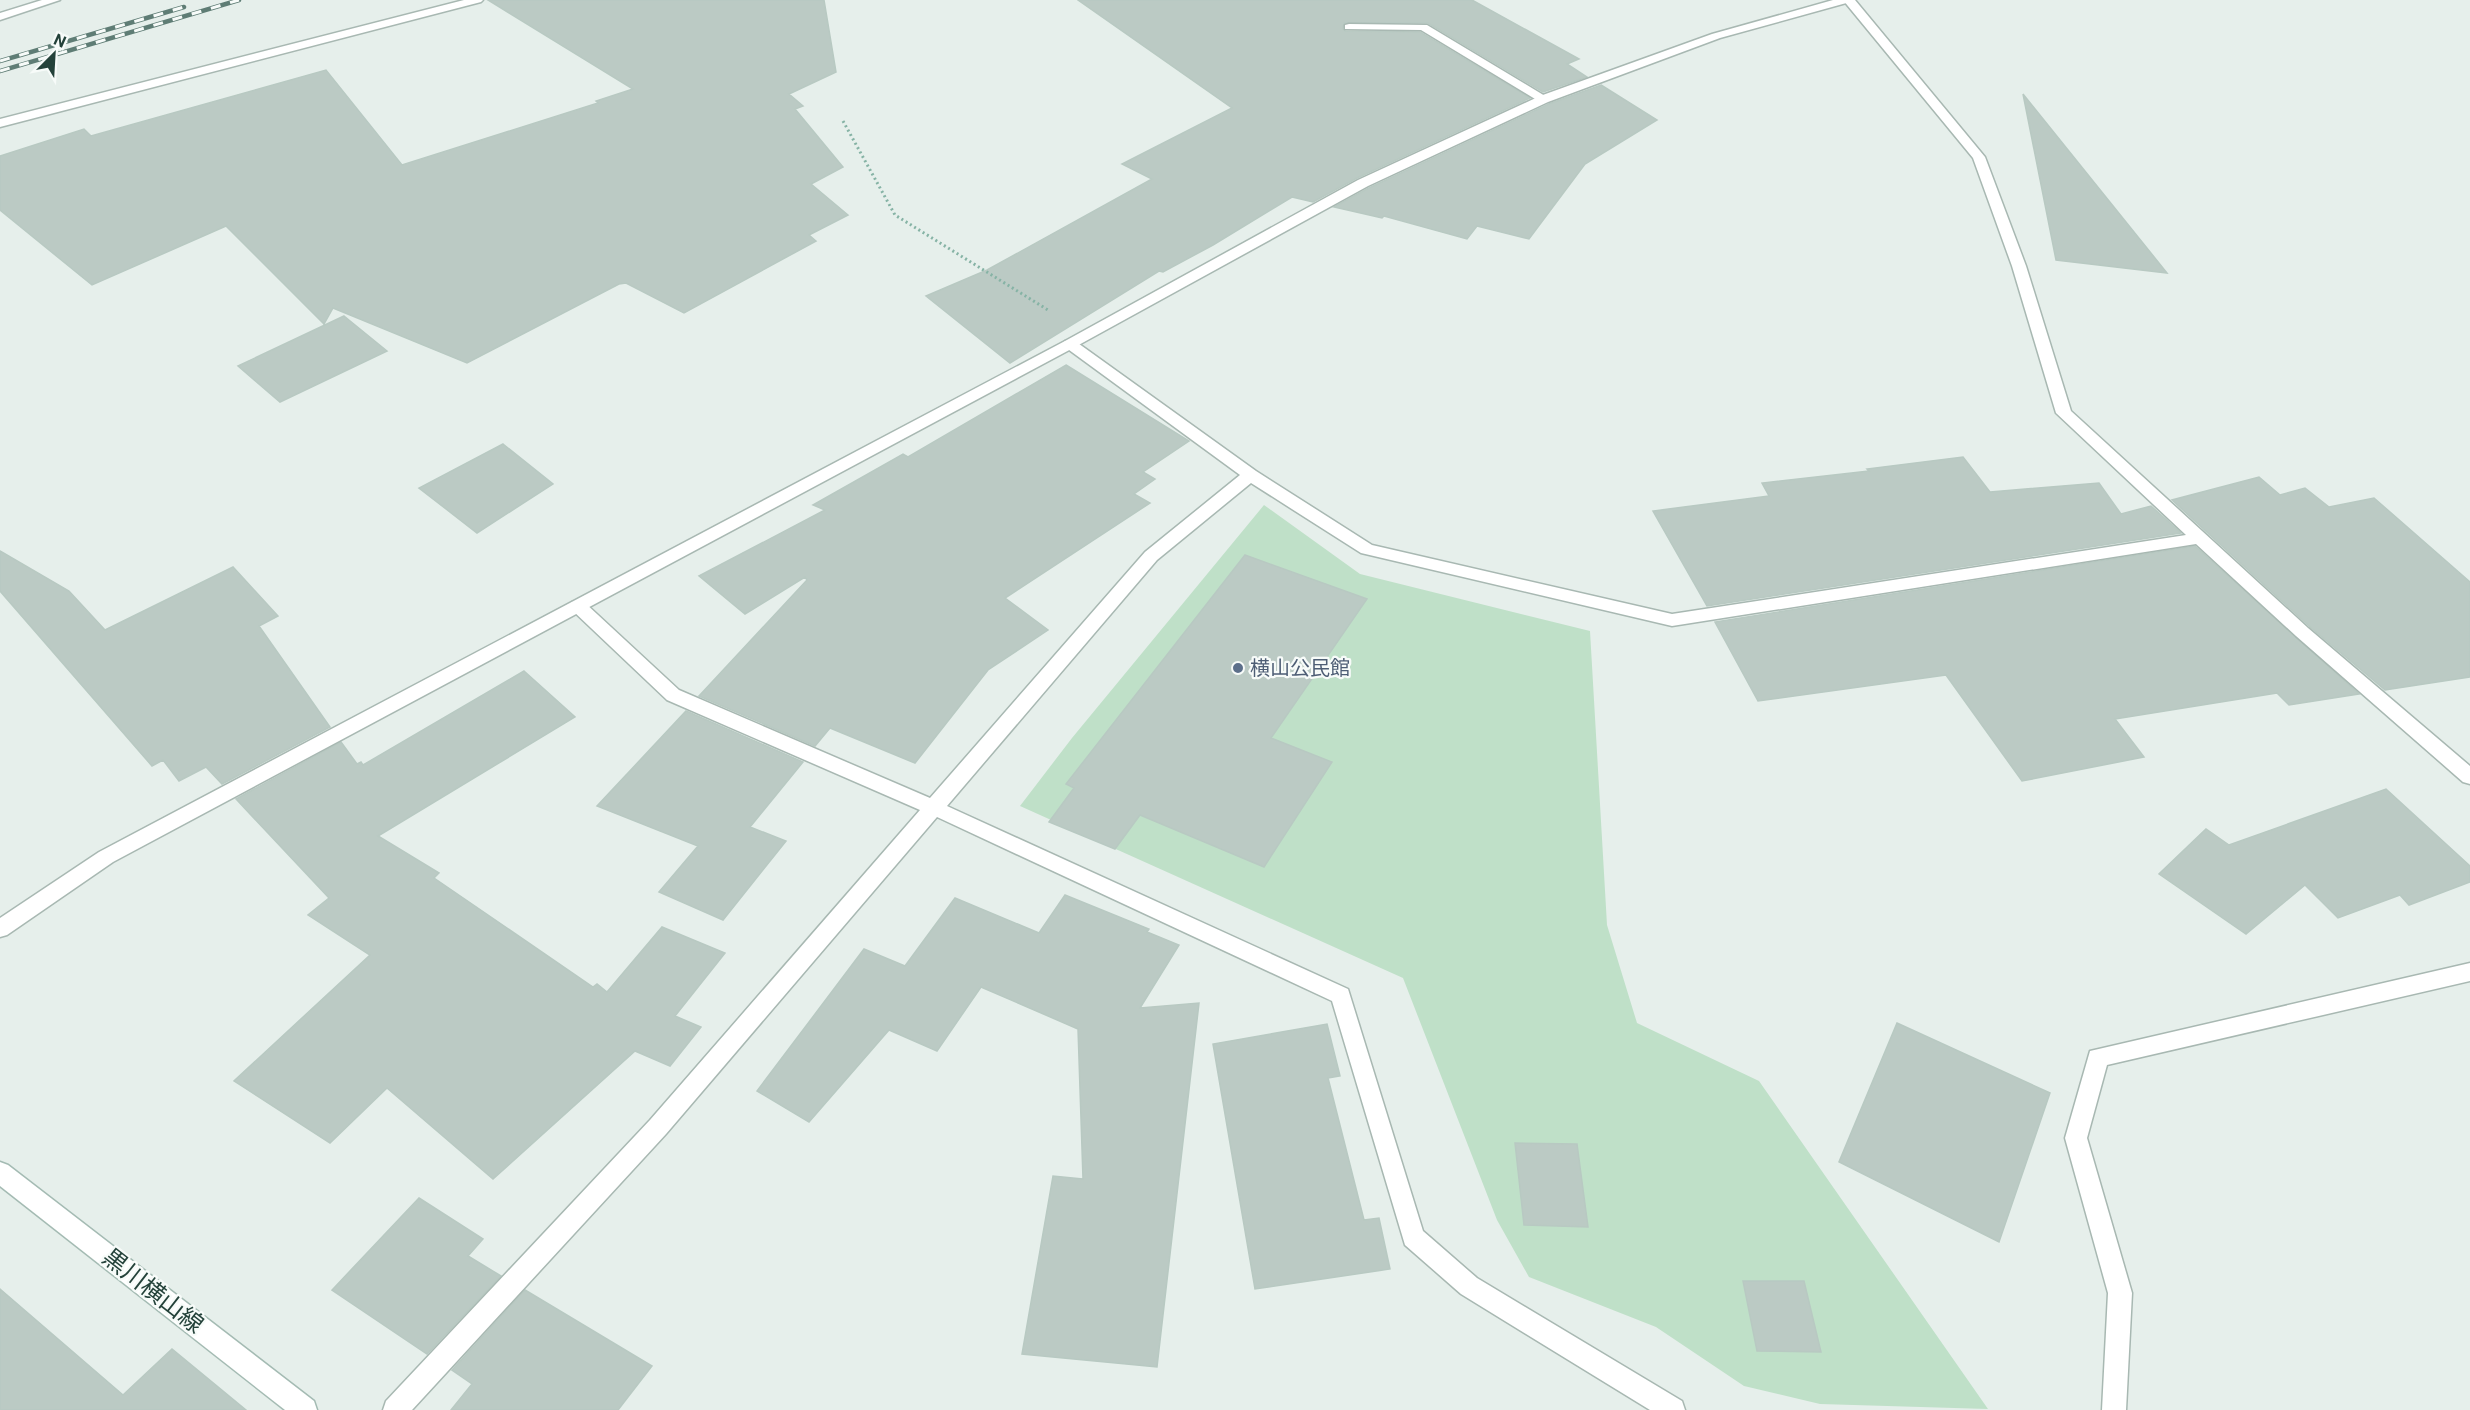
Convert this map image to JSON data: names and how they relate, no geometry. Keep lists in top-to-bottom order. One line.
{"streets":{"street":["黒川横山線"]},"places":["横山公民館"],"north":"top right"}
